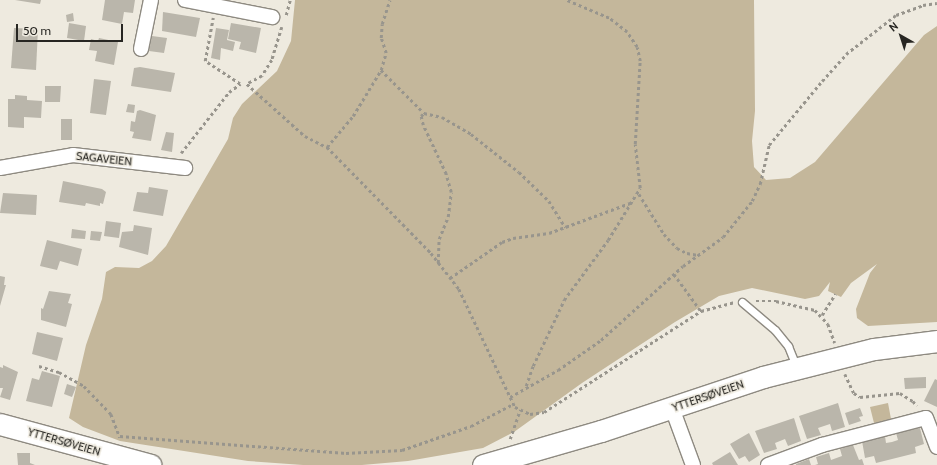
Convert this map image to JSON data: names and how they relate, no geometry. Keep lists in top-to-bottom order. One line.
{"streets":{"main road":["YTTERSØVEIEN"],"street":["SAGAVEIEN"]},"scale_bar":"50 m","north":"top left"}
